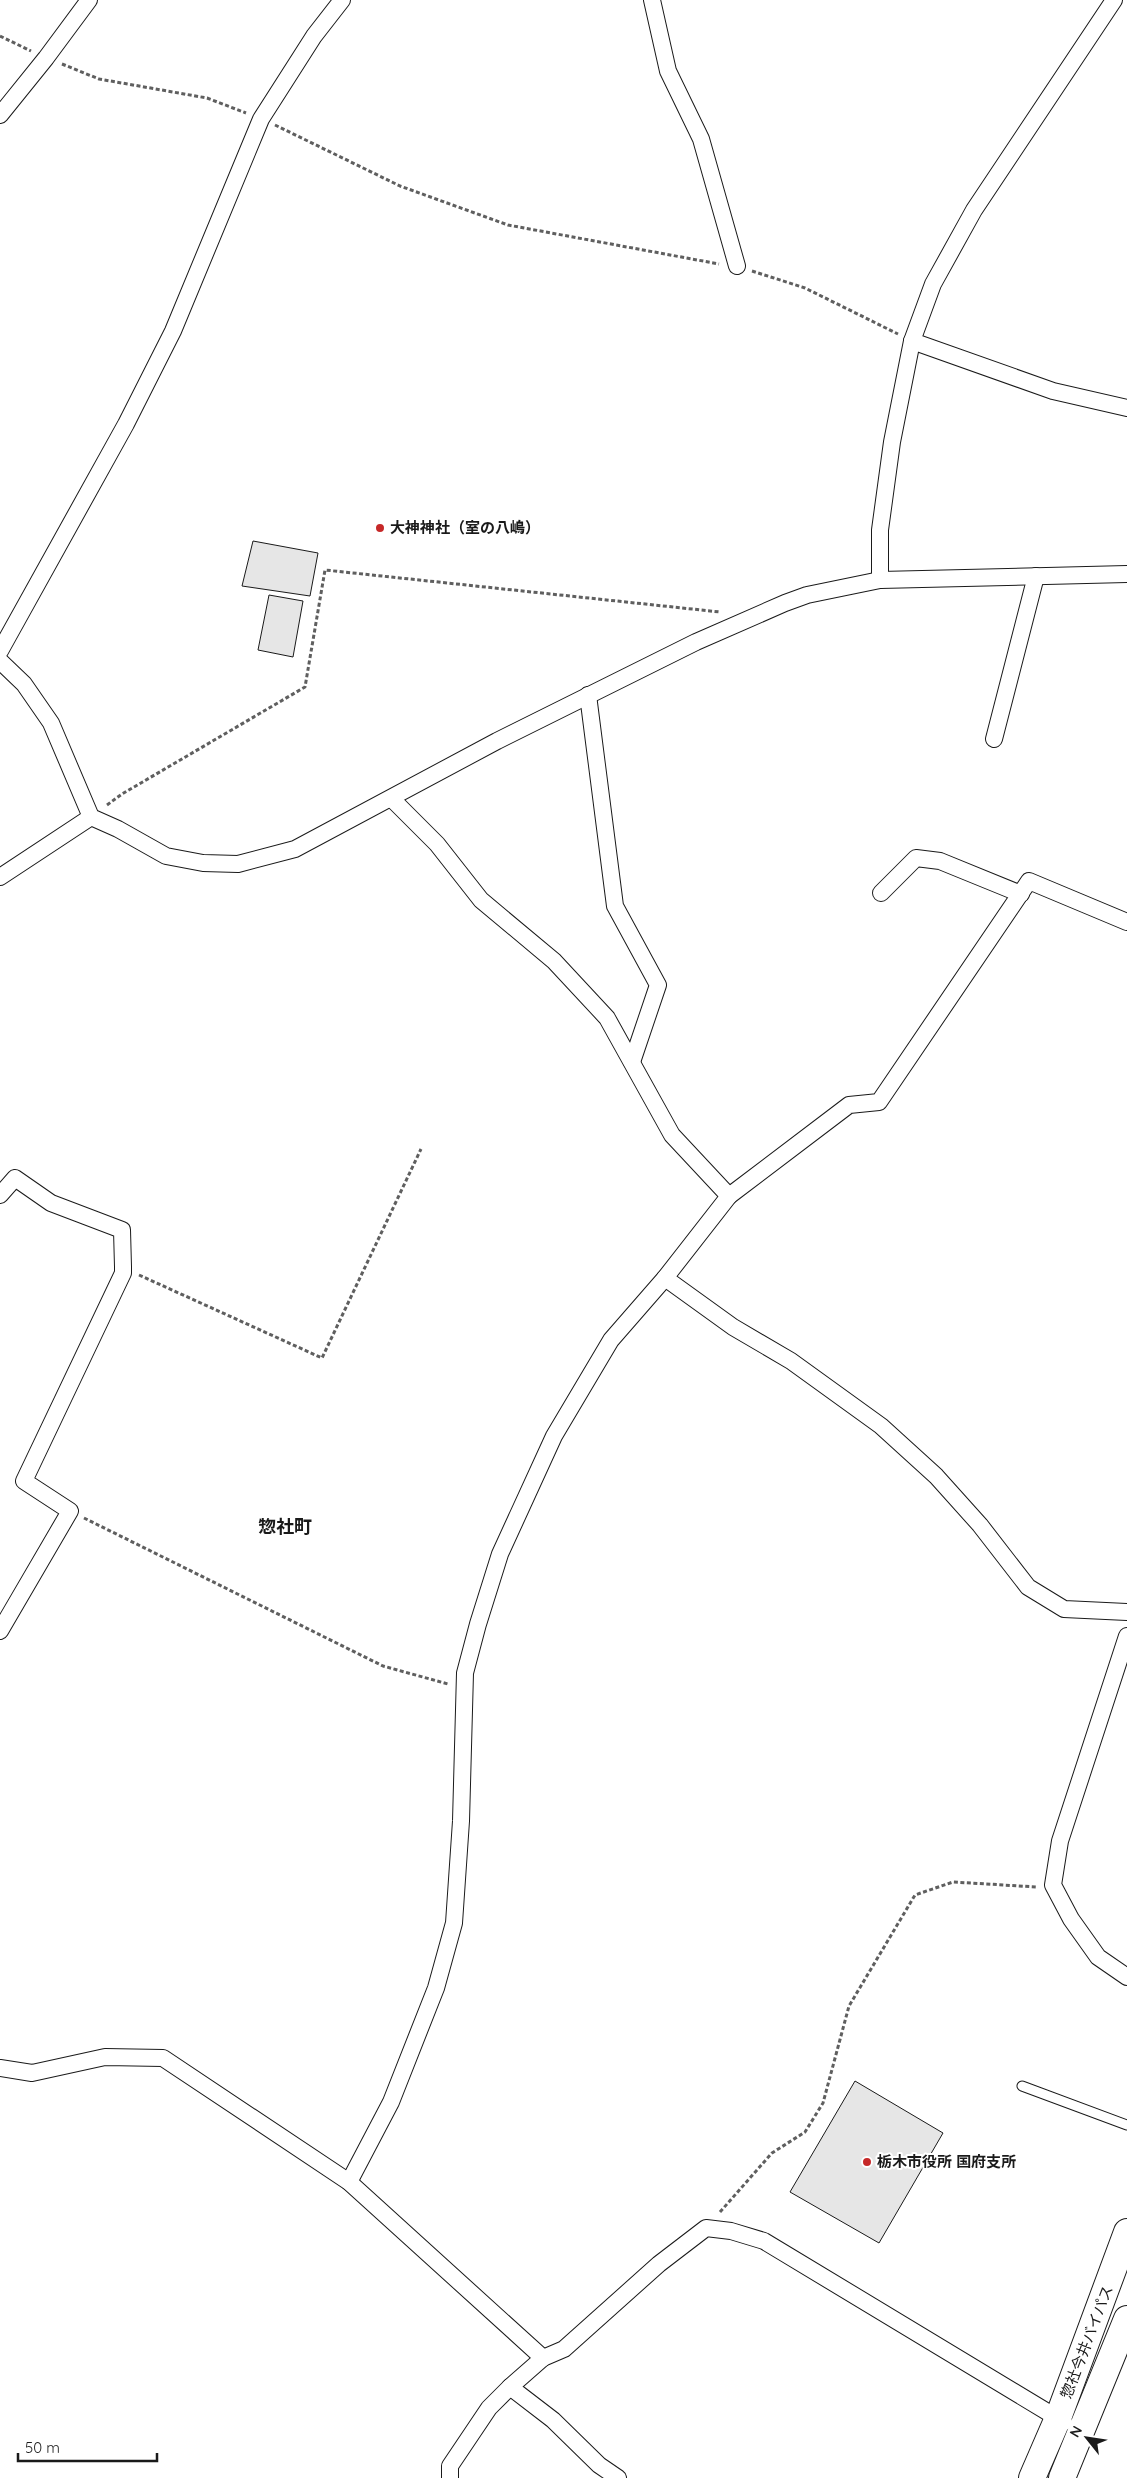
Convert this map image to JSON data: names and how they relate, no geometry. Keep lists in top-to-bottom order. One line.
{"streets":{"main road":["惣社今井バイパス"]},"districts":["惣社町"],"places":["大神神社（室の八嶋）","栃木市役所 国府支所"],"scale_bar":"50 m","north":"top left"}
